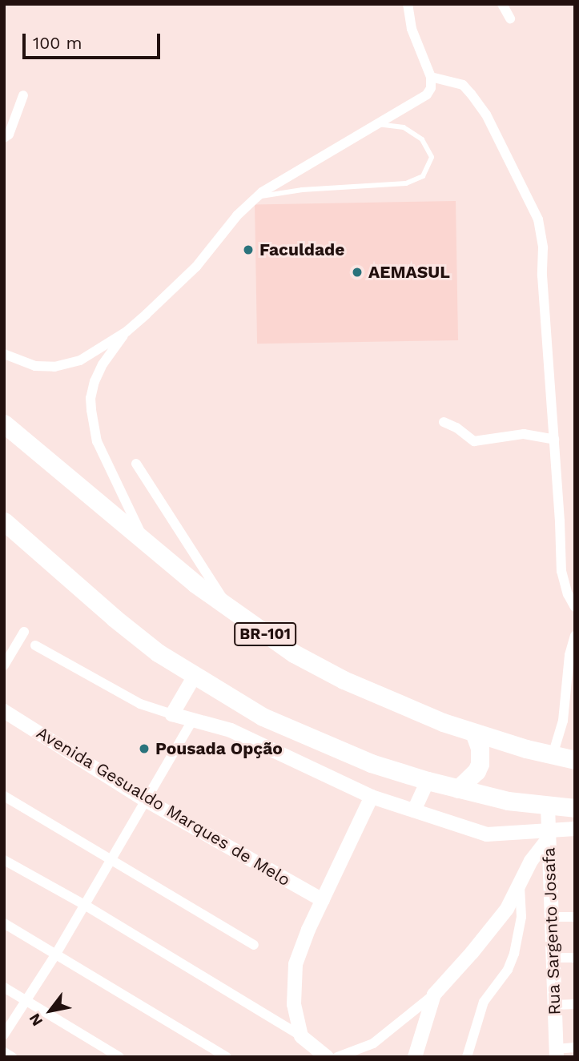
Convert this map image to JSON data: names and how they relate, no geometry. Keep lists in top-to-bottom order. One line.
{"streets":{"highway":["BR-101"],"street":["Avenida Gesualdo Marques de Melo","Rua Sargento Josafa"]},"places":["Faculdade","AEMASUL","Pousada Opção"],"scale_bar":"100 m","north":"bottom left"}
